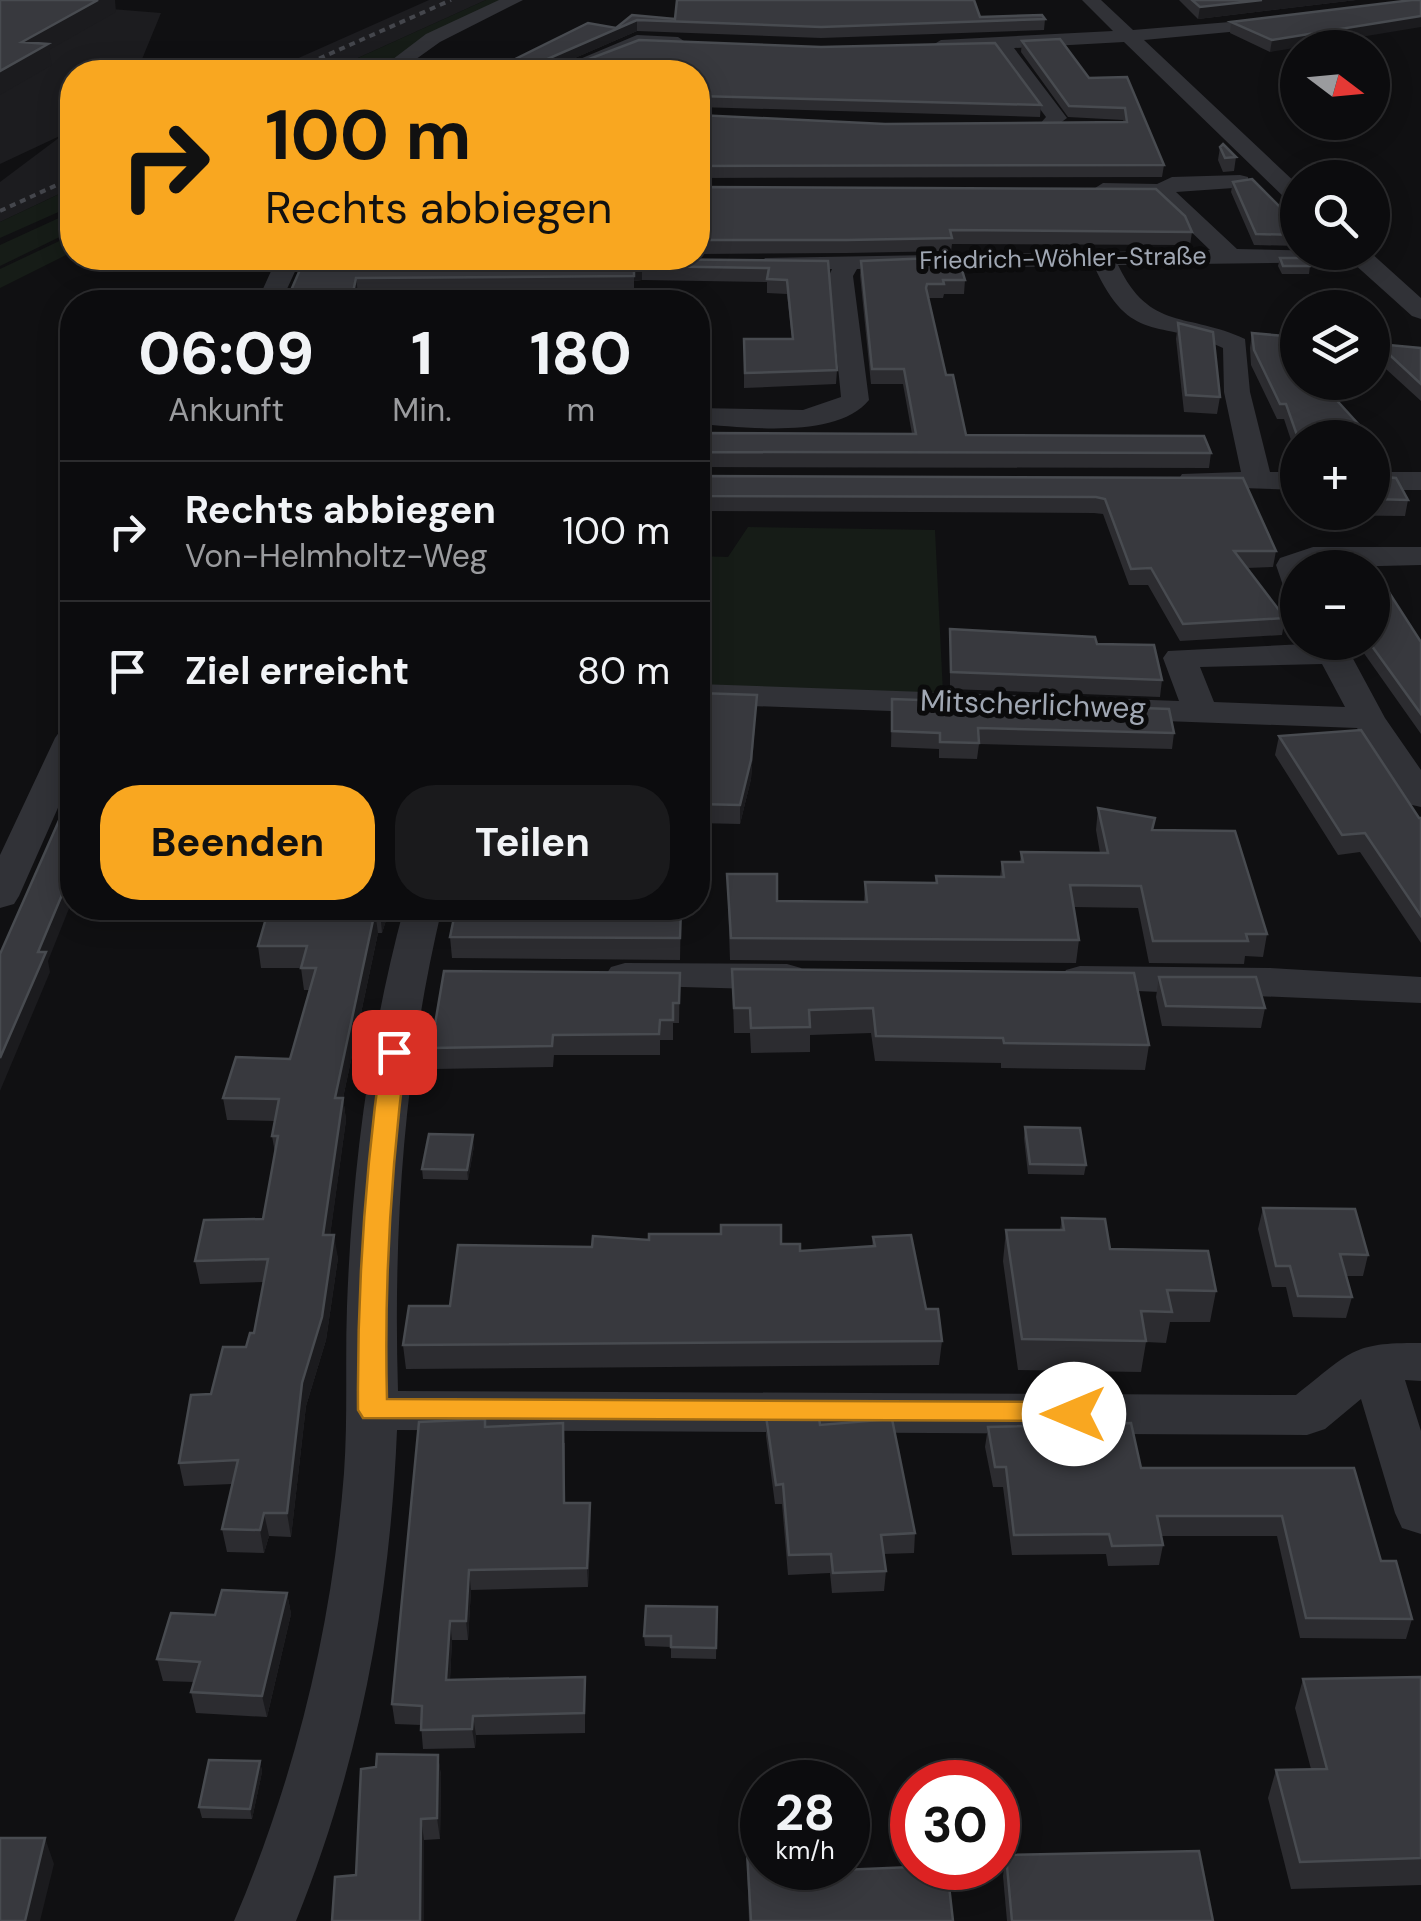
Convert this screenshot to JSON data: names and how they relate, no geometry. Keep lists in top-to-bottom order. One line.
{"streets":{"street":["Friedrich-Wöhler-Straße","Mitscherlichweg"]},"north":"right","page":{"map_buttons":["+","−"],"turn":["100 m","Rechts abbiegen"],"eta":["06:09","Ankunft","1","Min.","180","m"],"list":[{"name":"Rechts abbiegen","note":"Von-Helmholtz-Weg","value":"100 m"},{"name":"Ziel erreicht","value":"80 m"}],"buttons":["Beenden","Teilen"],"speed":"28 km/h","limit":"30"}}
